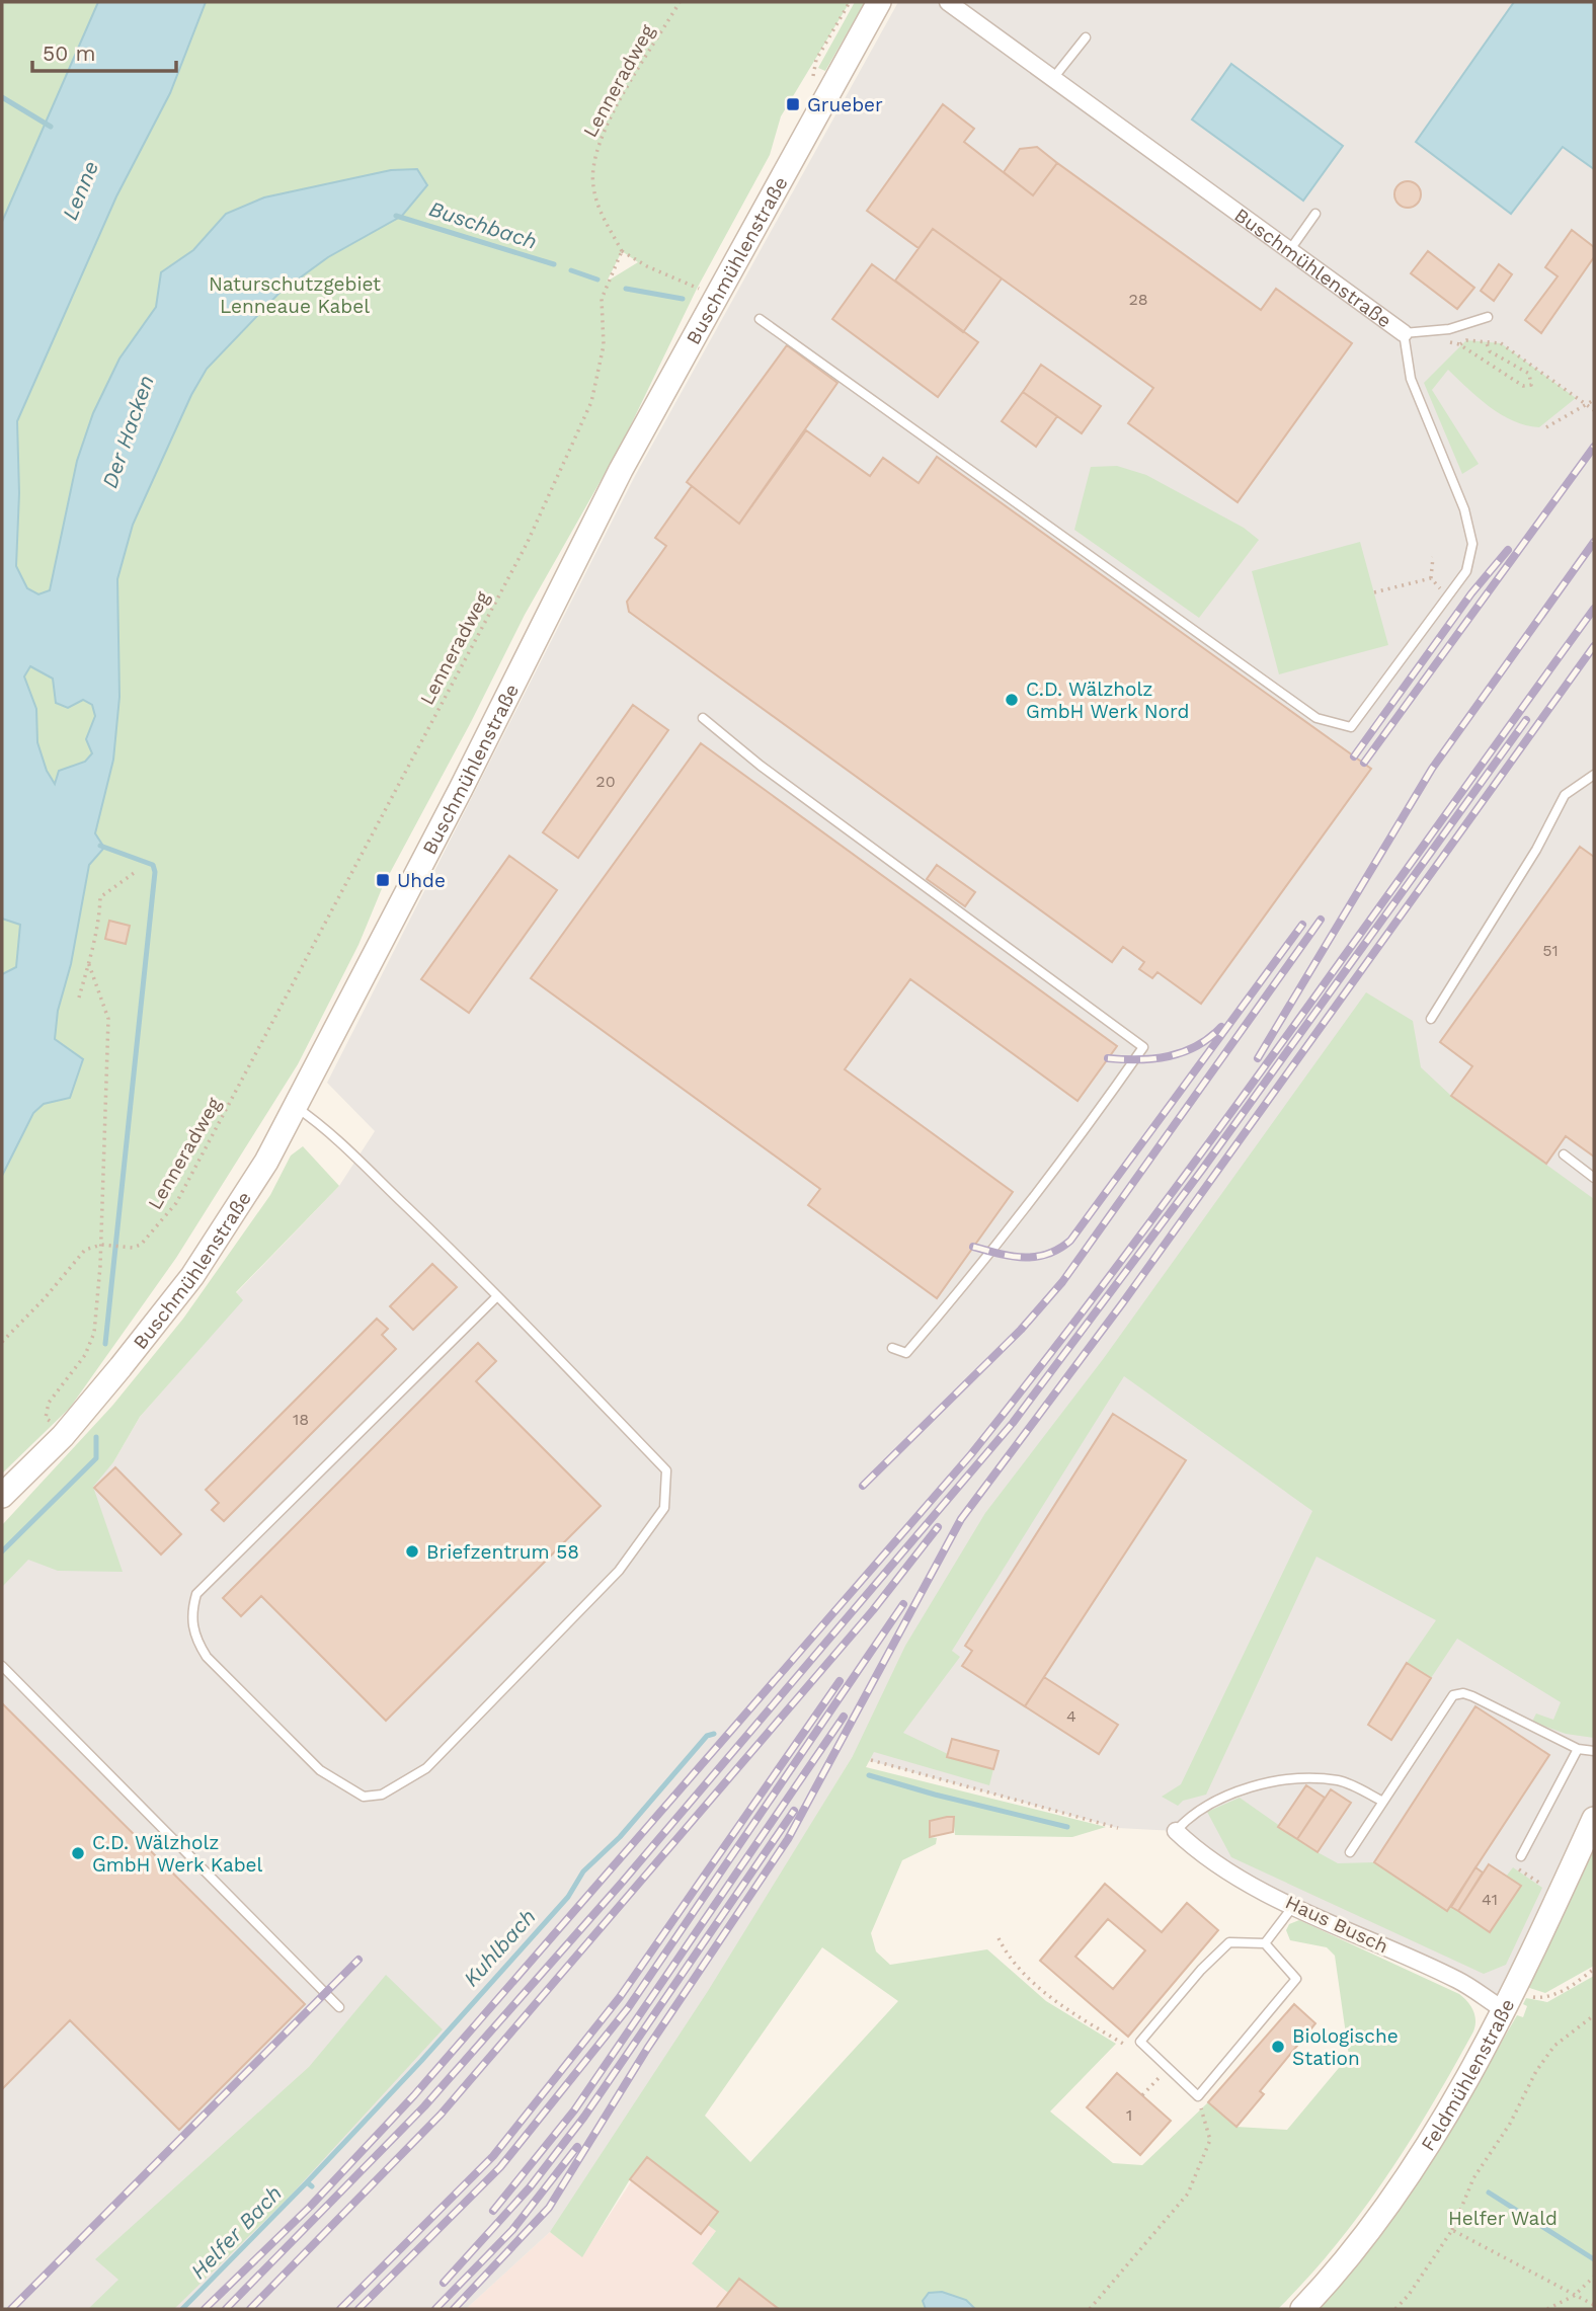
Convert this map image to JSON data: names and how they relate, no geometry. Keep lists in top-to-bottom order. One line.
{"streets":{"street":["Buschmühlenstraße","Haus Busch","Feldmühlenstraße"],"path":["Lenneradweg"]},"crossings":[["Haus Busch","Feldmühlenstraße"]],"water":["Lenne","Buschbach","Der Hacken","Kuhlbach","Helfer Bach"],"parks":["Naturschutzgebiet Lenneaue Kabel","Helfer Wald"],"places":{"transit":["Grueber","Uhde"],"other":["C.D. Wälzholz GmbH Werk Nord","Briefzentrum 58","C.D. Wälzholz GmbH Werk Kabel","Biologische Station"]},"house_numbers":["28","20","51","18","4","41","1"],"scale_bar":"50 m"}
